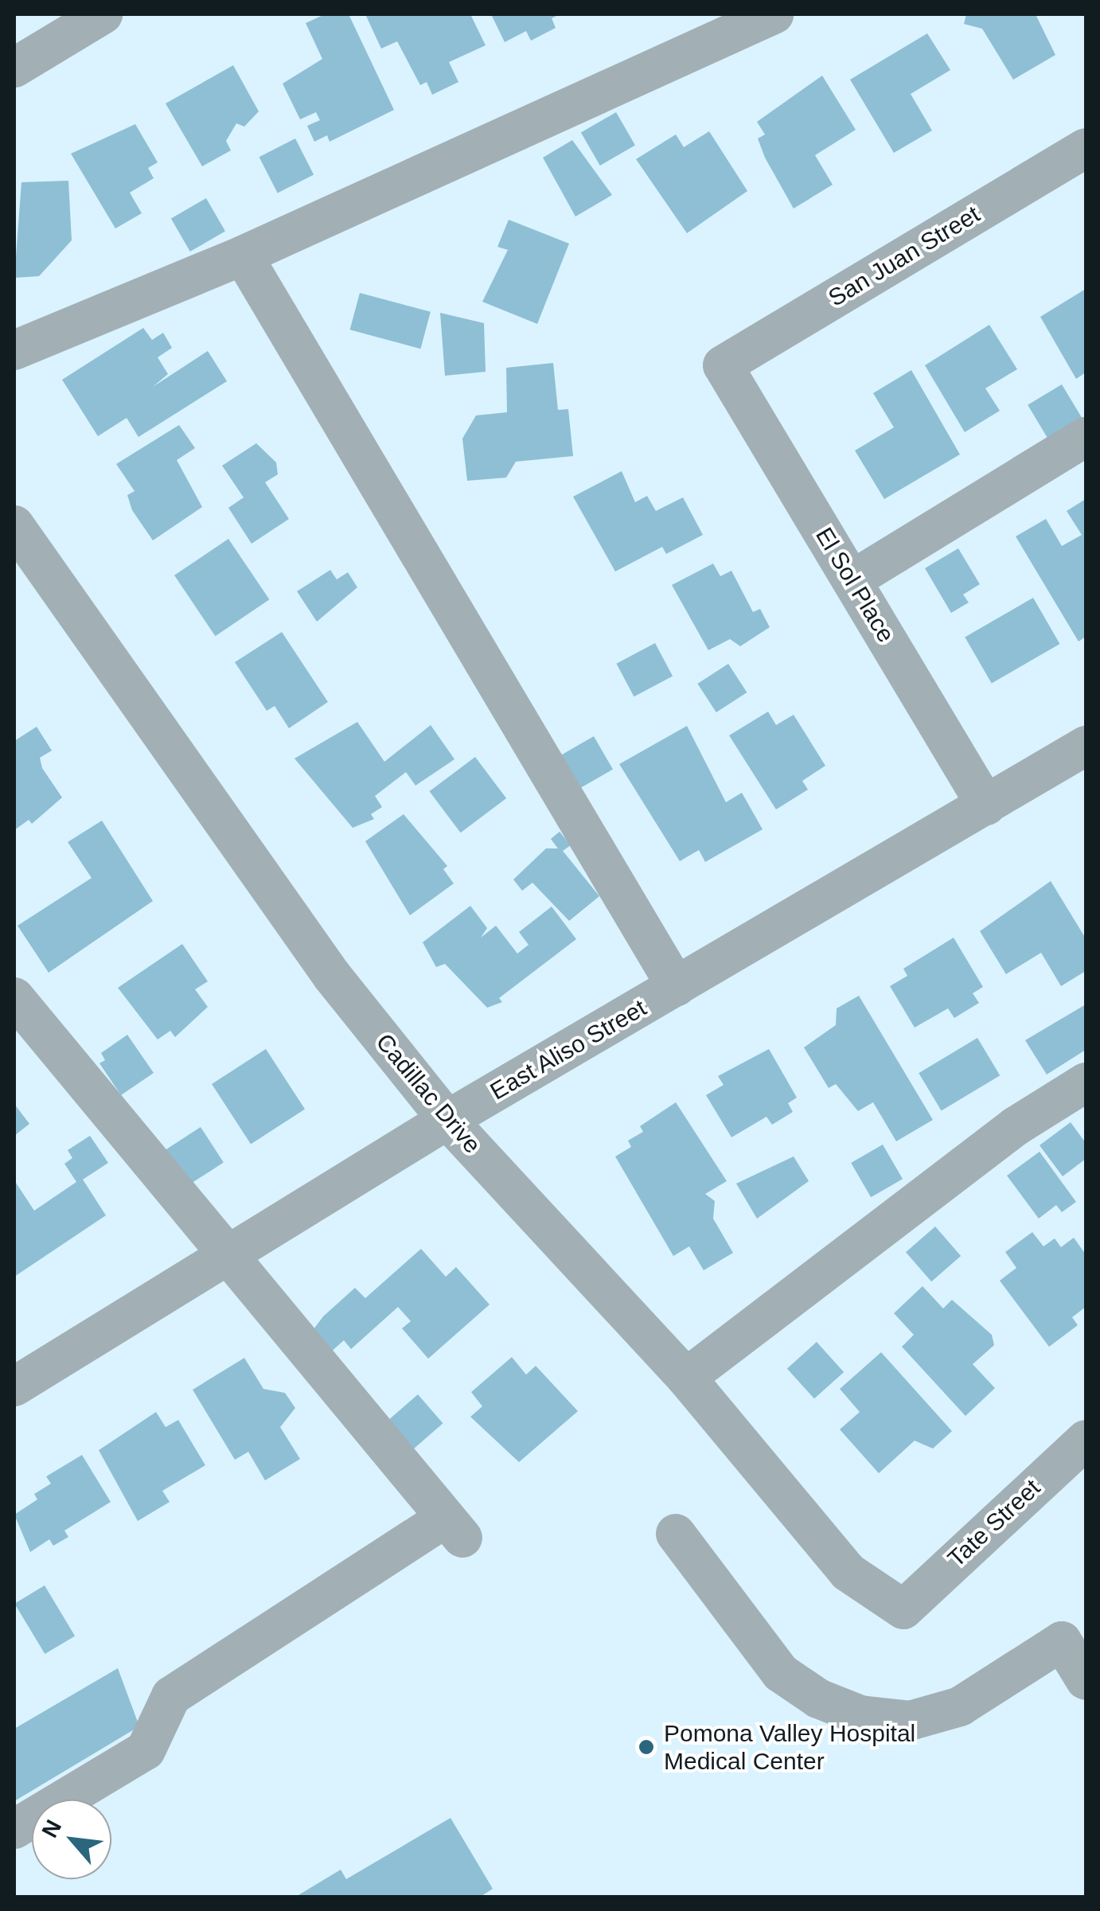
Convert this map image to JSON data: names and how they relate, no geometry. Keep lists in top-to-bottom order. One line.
{"streets":{"street":["San Juan Street","El Sol Place","East Aliso Street","Cadillac Drive","Tate Street"]},"crossings":[["San Juan Street","El Sol Place"],["El Sol Place","East Aliso Street"],["East Aliso Street","Cadillac Drive"],["Cadillac Drive","Tate Street"]],"places":["Pomona Valley Hospital Medical Center"],"north":"top left"}
